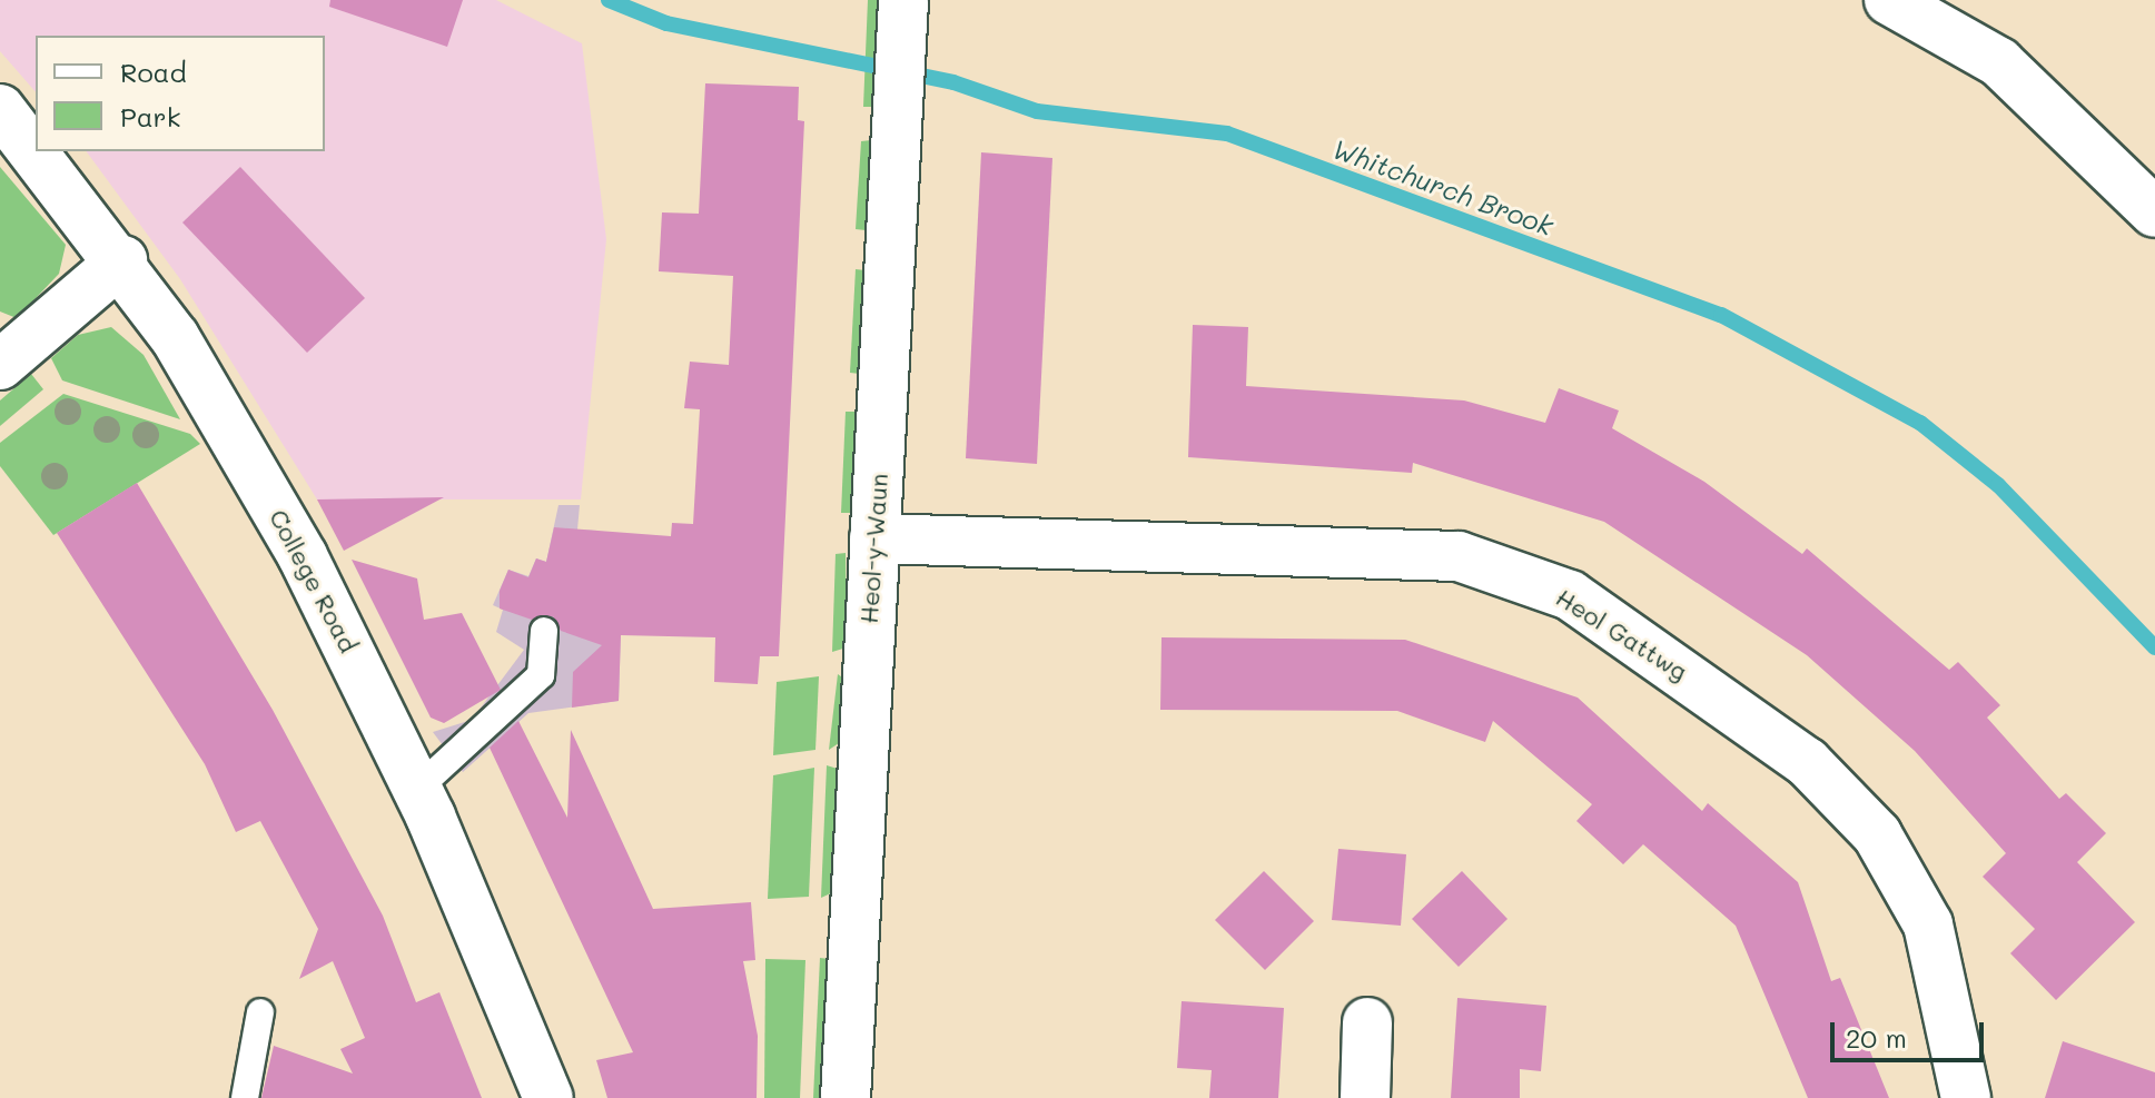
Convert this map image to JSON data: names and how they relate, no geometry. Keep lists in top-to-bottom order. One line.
{"streets":{"street":["Heol-y-Waun","College Road","Heol Gattwg"]},"crossings":[["Heol-y-Waun","Heol Gattwg"]],"water":["Whitchurch Brook"],"legend":["Road","Park"],"scale_bar":"20 m"}
